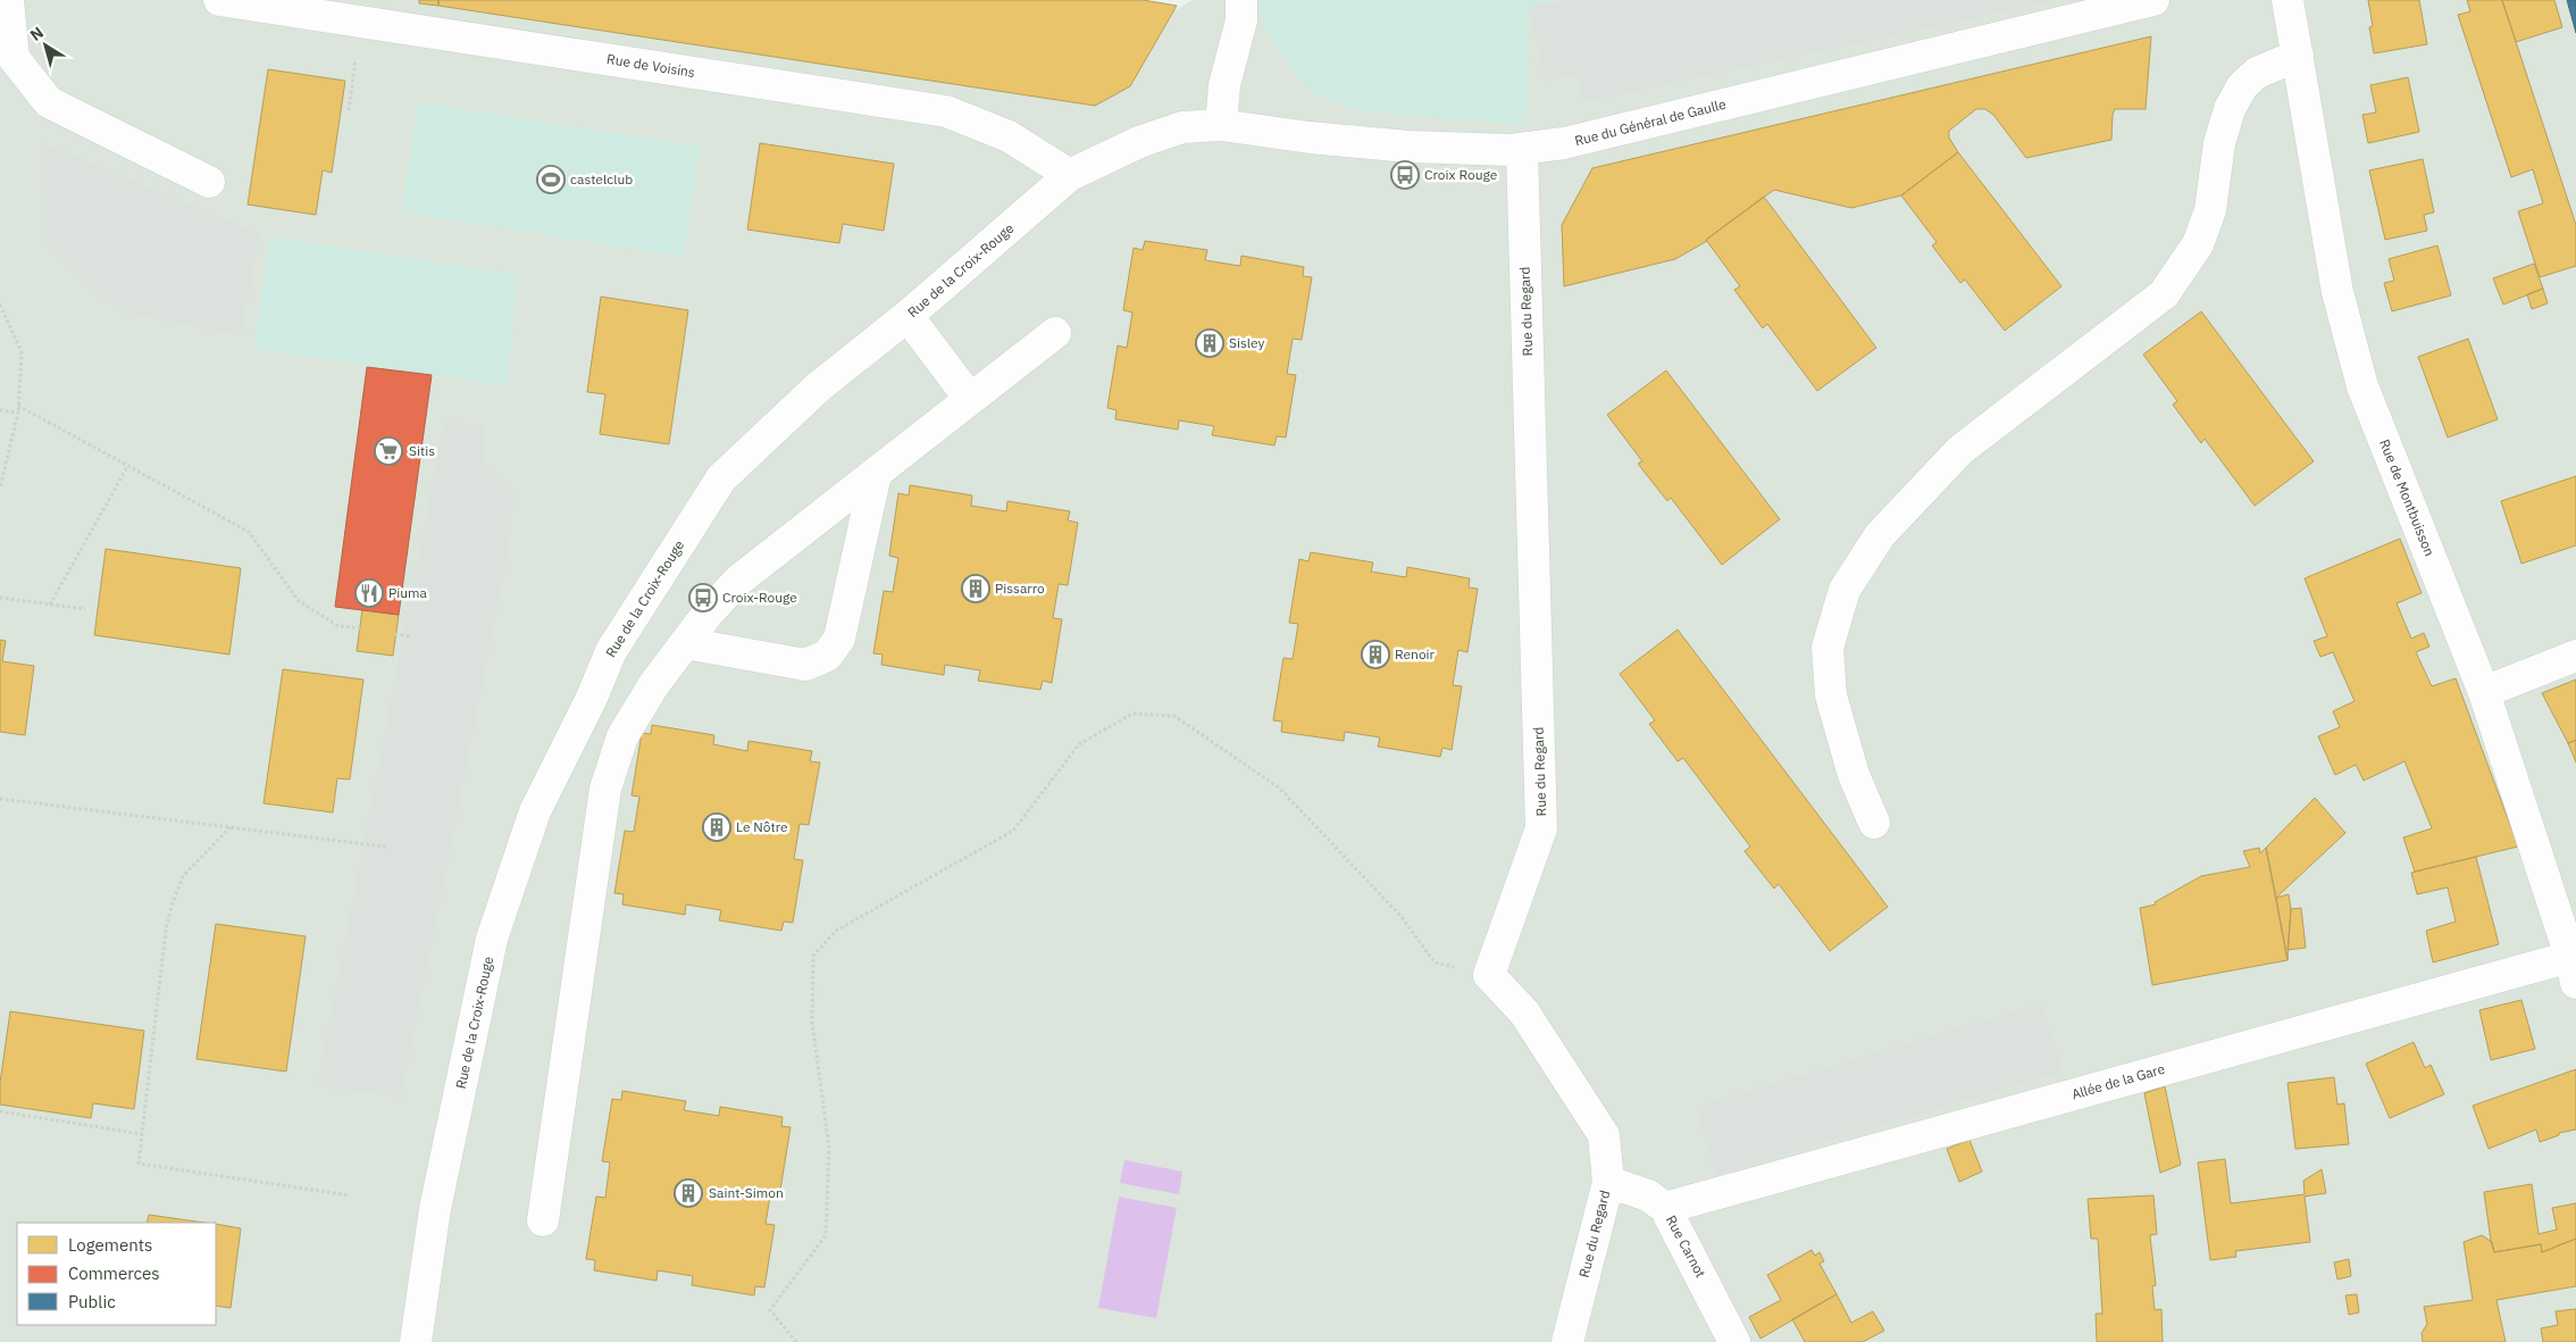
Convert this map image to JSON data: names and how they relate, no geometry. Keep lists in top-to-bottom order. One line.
{"streets":{"street":["Rue de Voisins","Rue du Général de Gaulle","Rue de la Croix-Rouge","Rue du Regard","Rue de Montbuisson","Allée de la Gare","Rue Carnot"]},"crossings":[["Rue de Voisins","Rue de la Croix-Rouge"],["Rue du Général de Gaulle","Rue de la Croix-Rouge"],["Rue du Général de Gaulle","Rue du Regard"],["Rue du Regard","Rue Carnot"],["Rue de Montbuisson","Allée de la Gare"],["Allée de la Gare","Rue Carnot"]],"places":{"bus stop":["Croix Rouge","Croix-Rouge"],"sports":["castelclub"],"building":["Sisley","Pissarro","Renoir","Le Nôtre","Saint-Simon"],"supermarket":["Sitis"],"restaurant":["Piuma"]},"legend":["Logements","Commerces","Public"],"north":"top left"}
